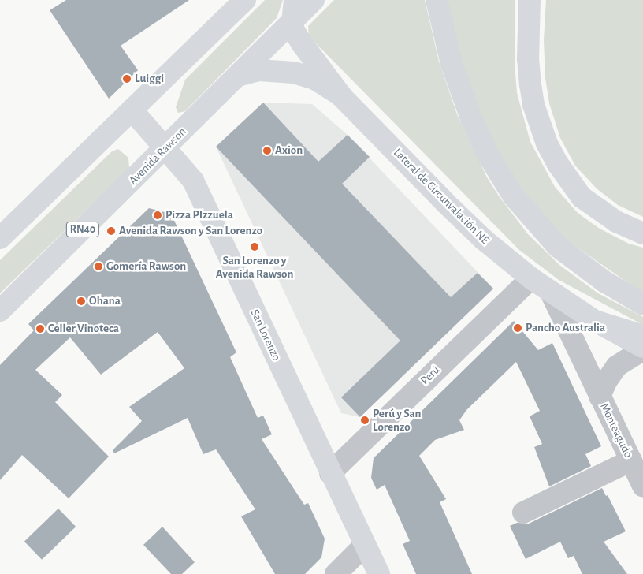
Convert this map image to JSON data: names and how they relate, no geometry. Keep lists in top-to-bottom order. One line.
{"streets":{"main road":["Avenida Rawson","Lateral de Circunvalación NE","RN40","San Lorenzo"],"street":["Perú","Monteagudo"]},"crossings":[["Avenida Rawson","Lateral de Circunvalación NE"],["Avenida Rawson","San Lorenzo"],["Lateral de Circunvalación NE","Perú"],["Lateral de Circunvalación NE","Monteagudo"],["San Lorenzo","Perú"]],"places":["Luiggi","Axion","Pizza PIzzuela","Avenida Rawson y San Lorenzo","San Lorenzo y Avenida Rawson","Gomería Rawson","Ohana","Pancho Australia","Celler Vinoteca","Perú y San Lorenzo"]}
